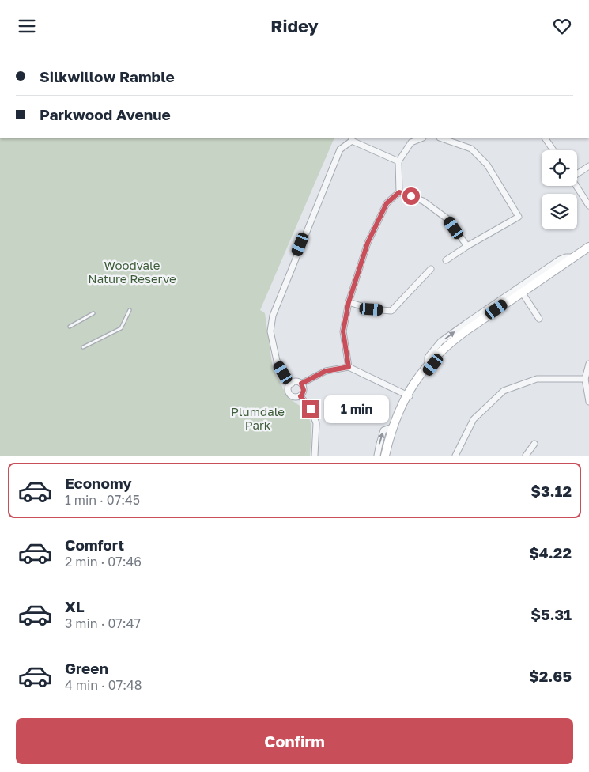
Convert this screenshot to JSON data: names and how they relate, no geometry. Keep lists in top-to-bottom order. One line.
{"parks":["Woodvale Nature Reserve","Plumdale Park"],"page":{"header":"Ridey","banner":["Silkwillow Ramble","Parkwood Avenue"],"bubble":"1 min","list":[{"name":"Economy","note":"1 min · 07:45","value":"$3.12"},{"name":"Comfort","note":"2 min · 07:46","value":"$4.22"},{"name":"XL","note":"3 min · 07:47","value":"$5.31"},{"name":"Green","note":"4 min · 07:48","value":"$2.65"}],"buttons":"Confirm"}}
